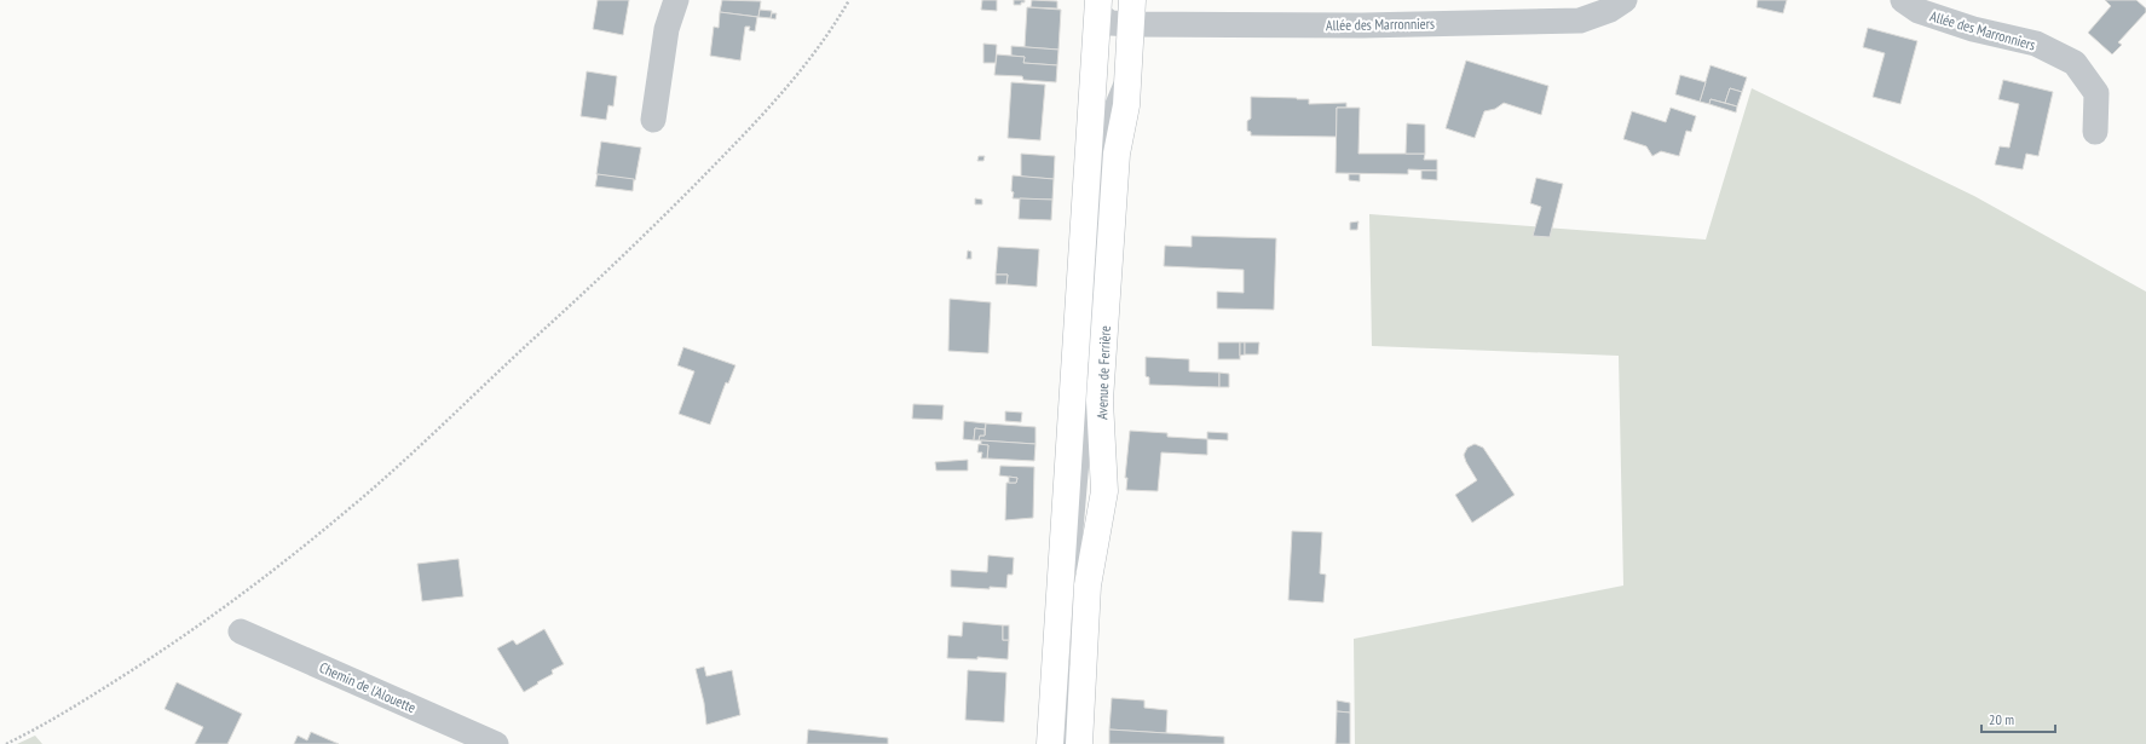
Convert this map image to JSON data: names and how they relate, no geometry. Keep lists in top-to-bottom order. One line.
{"streets":{"main road":["Avenue de Ferrière"],"street":["Allée des Marronniers","Chemin de l'Alouette"]},"crossings":[["Allée des Marronniers","Avenue de Ferrière"]],"scale_bar":"20 m"}
